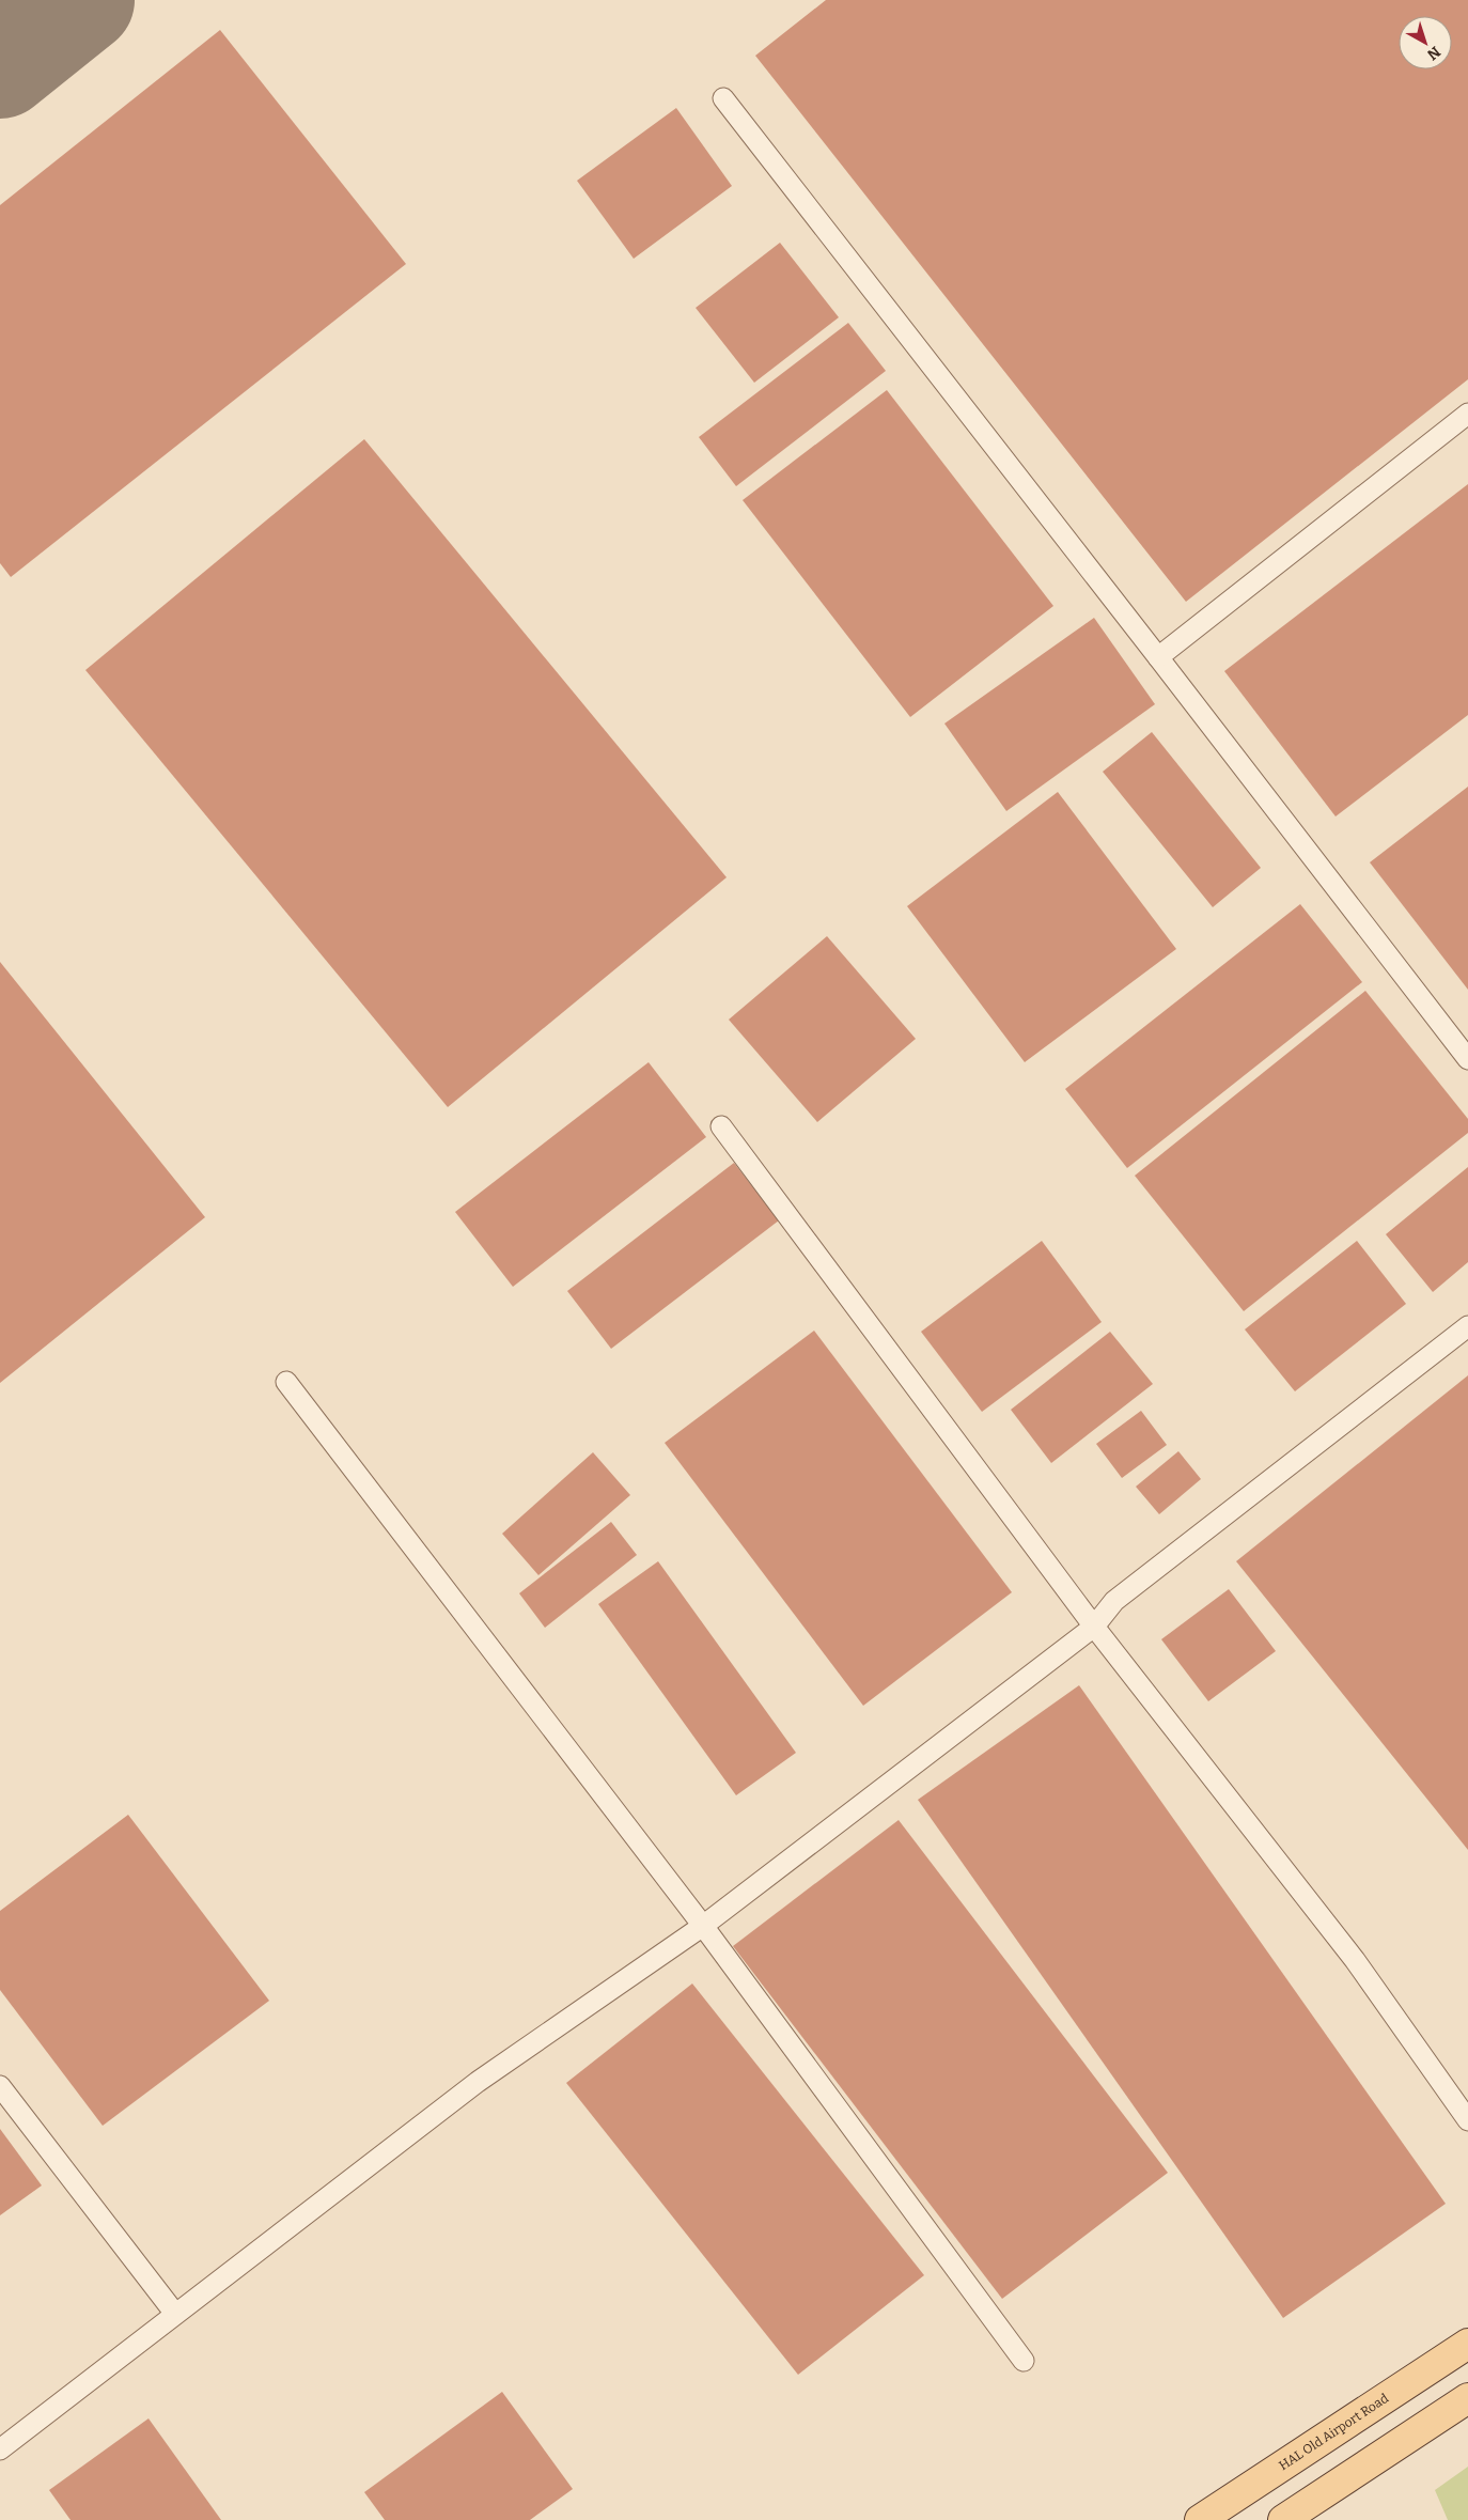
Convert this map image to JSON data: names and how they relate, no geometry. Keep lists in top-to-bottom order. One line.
{"streets":{"main road":["HAL Old Airport Road"]},"north":"bottom right"}
